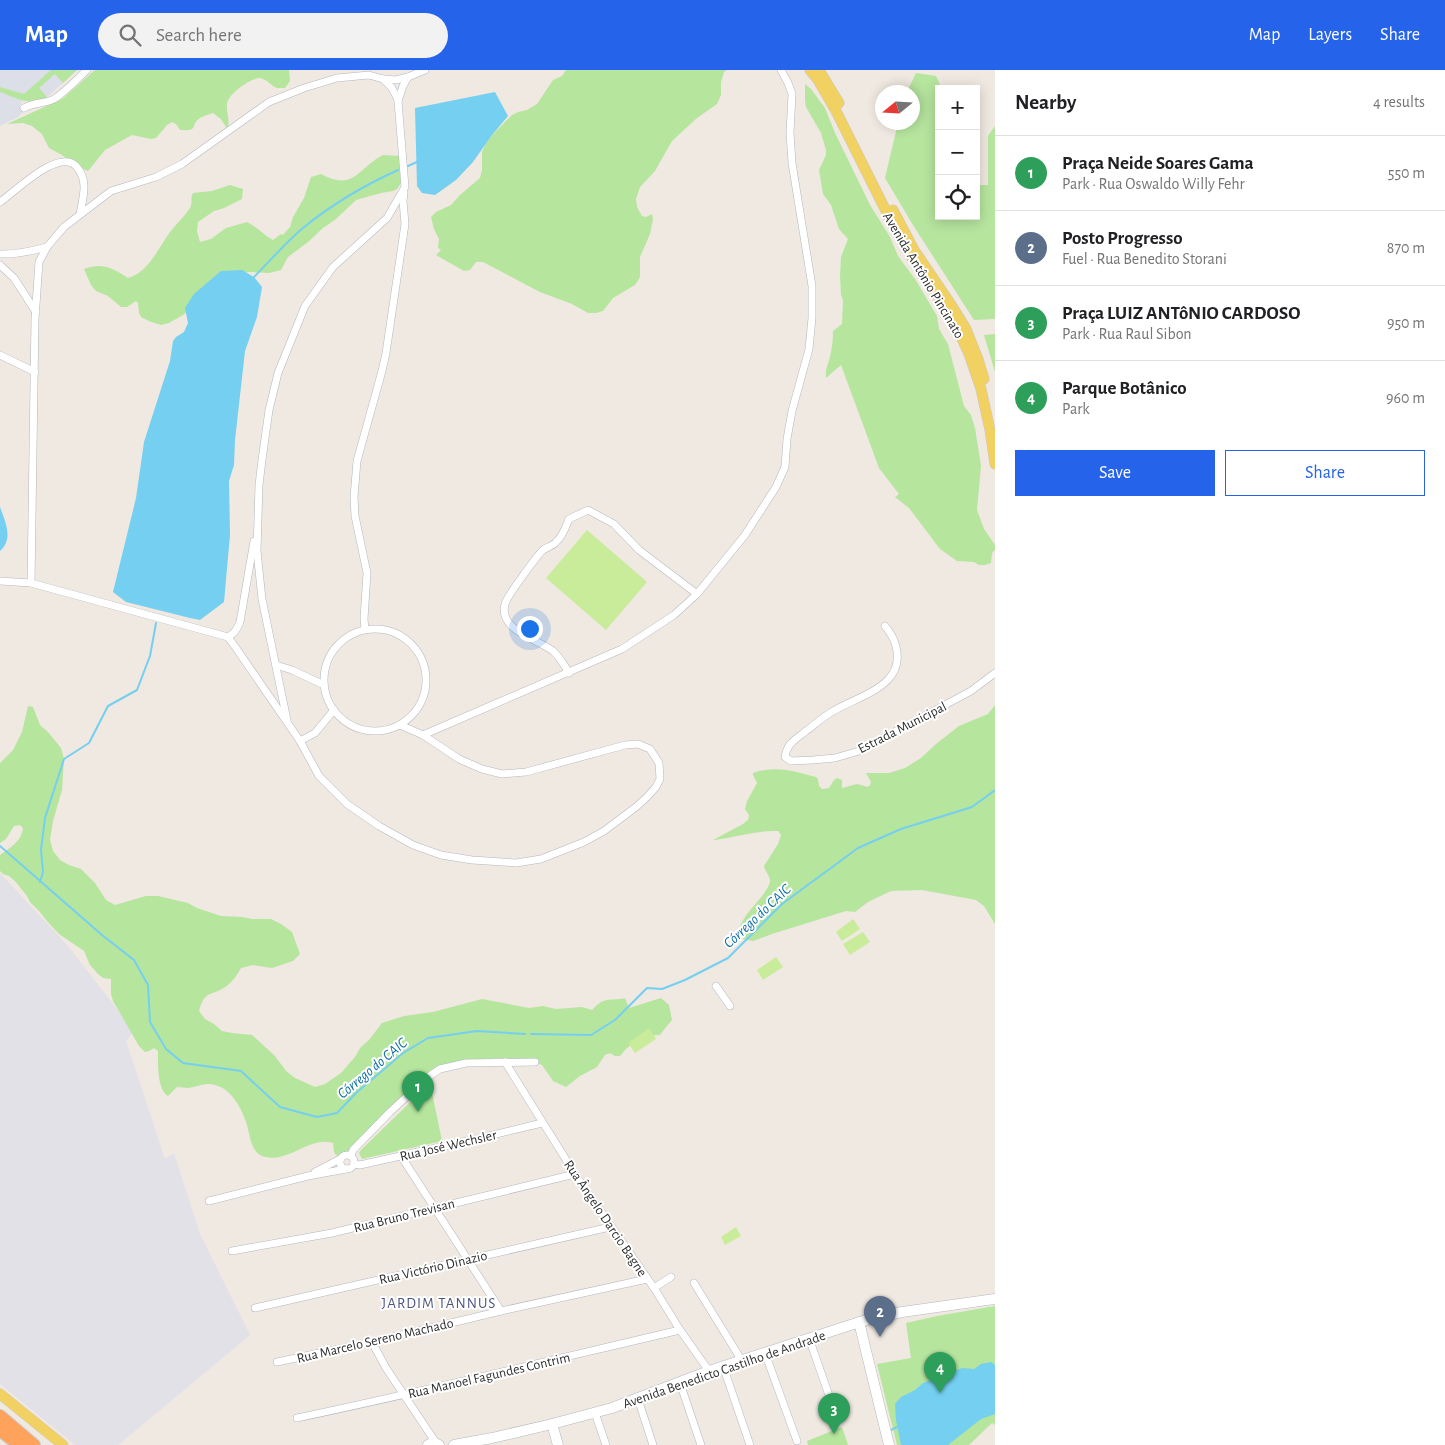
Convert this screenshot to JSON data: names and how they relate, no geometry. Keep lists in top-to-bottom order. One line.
{"streets":{"main road":["Avenida Antônio Pincinato","Avenida Benedicto Castilho de Andrade"],"street":["Estrada Municipal","Rua José Wechsler","Rua Bruno Trevisan","Rua Ângelo Darcio Bagne","Rua Victório Dinazio","Rua Marcelo Sereno Machado","Rua Manoel Fagundes Contrim"]},"crossings":[["Rua José Wechsler","Rua Ângelo Darcio Bagne"],["Rua Bruno Trevisan","Rua Ângelo Darcio Bagne"],["Rua Ângelo Darcio Bagne","Rua Victório Dinazio"],["Rua Ângelo Darcio Bagne","Rua Marcelo Sereno Machado"],["Rua Ângelo Darcio Bagne","Avenida Benedicto Castilho de Andrade"],["Rua Ângelo Darcio Bagne","Rua Manoel Fagundes Contrim"]],"districts":["JARDIM TANNUS"],"water":["Córrego do CAIC"],"north":"left","page":{"header":"Map","search":"Search here","nav":["Map","Layers","Share"],"heading":["Nearby","4 results"],"map_buttons":["+","−"],"list":[{"mark":"1","name":"Praça Neide Soares Gama","note":"Park · Rua Oswaldo Willy Fehr","value":"550 m"},{"mark":"2","name":"Posto Progresso","note":"Fuel · Rua Benedito Storani","value":"870 m"},{"mark":"3","name":"Praça LUIZ ANTôNIO CARDOSO","note":"Park · Rua Raul Sibon","value":"950 m"},{"mark":"4","name":"Parque Botânico","note":"Park","value":"960 m"}],"buttons":["Save","Share"],"pins":["1","2","4","3"]}}
